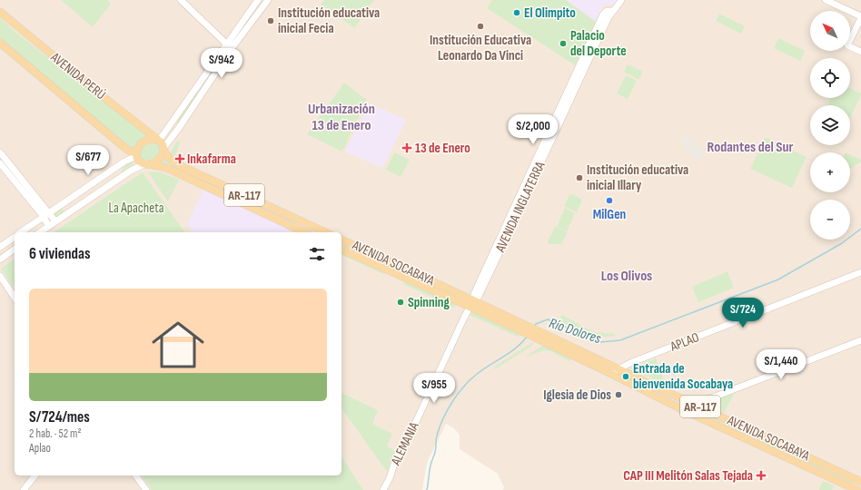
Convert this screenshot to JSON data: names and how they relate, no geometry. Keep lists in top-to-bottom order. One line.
{"streets":{"main road":["AVENIDA PERÚ","AR-117","AVENIDA INGLATERRA","AVENIDA SOCABAYA","APLAO","ALEMANIA"]},"crossings":[["AVENIDA PERÚ","AR-117"],["AVENIDA INGLATERRA","AVENIDA SOCABAYA"],["AVENIDA INGLATERRA","ALEMANIA"],["AVENIDA SOCABAYA","APLAO"],["AVENIDA SOCABAYA","ALEMANIA"]],"districts":["Urbanización 13 de Enero","Rodantes del Sur","Los Olivos"],"water":["Río Dolores"],"parks":["La Apacheta"],"places":{"other":["El Olimpito","Institución educativa inicial Fecia","Institución Educativa Leonardo Da Vinci","Palacio del Deporte","Institución educativa inicial Illary","MilGen","Spinning","Entrada de bienvenida Socabaya","Iglesia de Dios"],"health":["13 de Enero","Inkafarma","CAP III Melitón Salas Tejada"]},"north":"top left","page":{"map_buttons":["+","−"],"price":["S/942","S/2,000","S/677","S/724","S/1,440","S/955"],"heading":"6 viviendas","list":[{"name":"S/724/mes","note":"2 hab. · 52 m² · Aplao"}]}}
